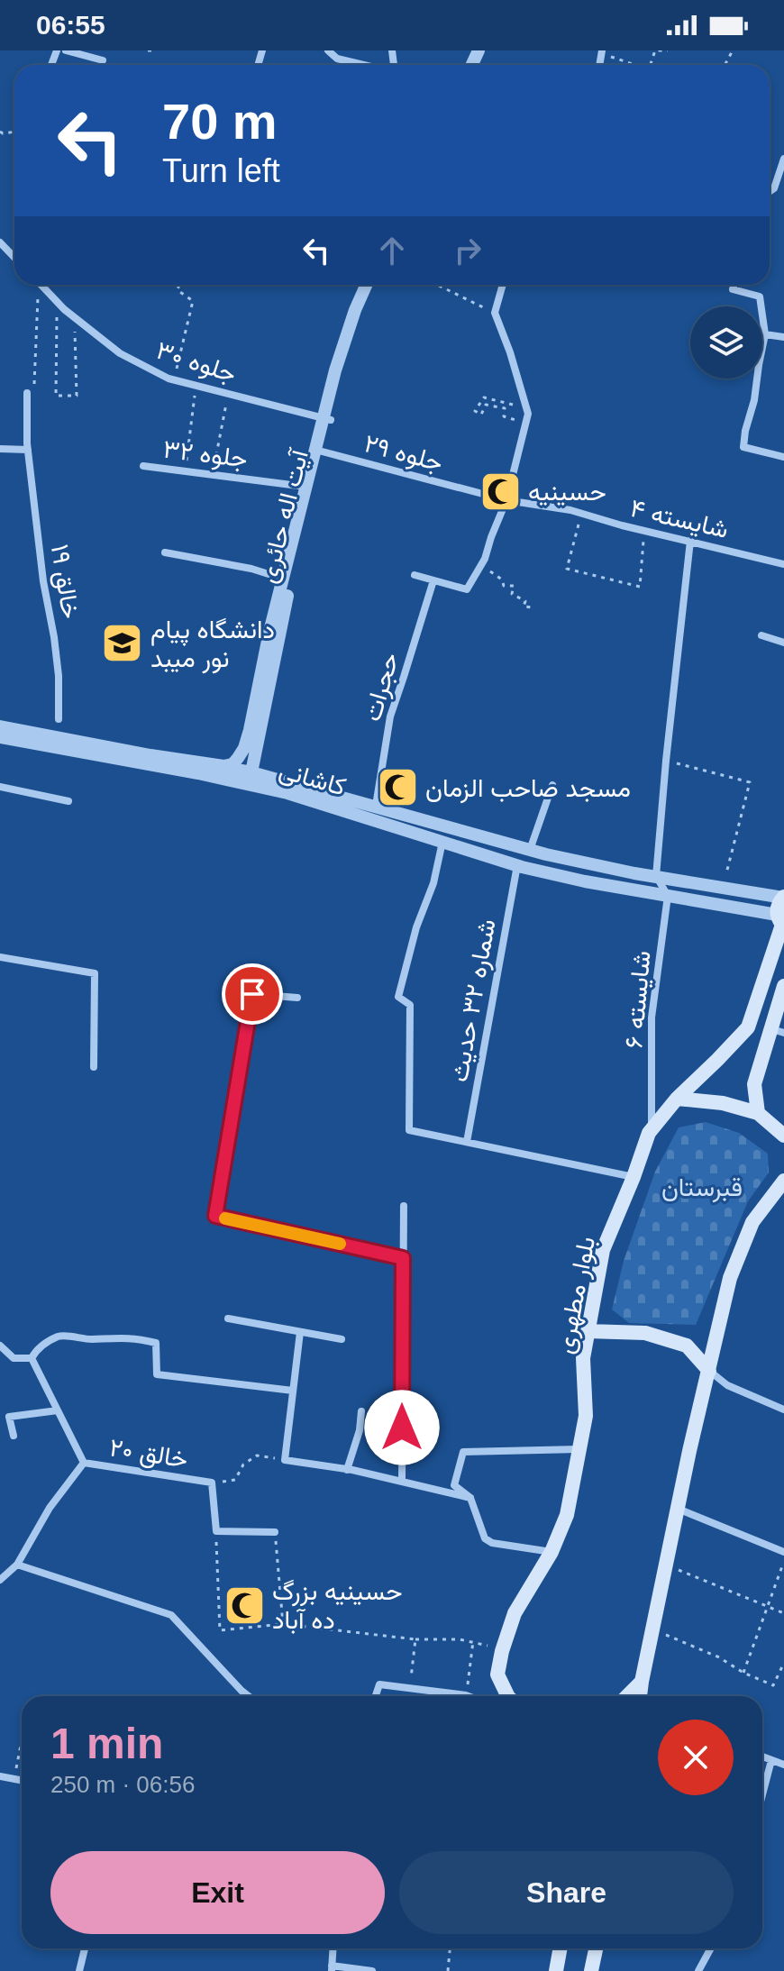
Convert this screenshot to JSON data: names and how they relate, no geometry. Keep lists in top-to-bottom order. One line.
{"streets":{"main road":["بلوار مطهری"],"street":["جلوه ۳۰","جلوه ۲۹","جلوه ۳۲","آیت اله حائری","شایسته ۴","خالق ۱۹","حجرات","کاشانی","شایسته ۶","شماره ۳۲ حدیث","خالق ۲۰"]},"crossings":[["جلوه ۳۰","آیت اله حائری"],["جلوه ۲۹","آیت اله حائری"],["جلوه ۲۹","شایسته ۴"],["جلوه ۳۲","آیت اله حائری"],["آیت اله حائری","کاشانی"],["حجرات","کاشانی"],["کاشانی","شایسته ۶"],["کاشانی","شماره ۳۲ حدیث"],["کاشانی","بلوار مطهری"],["شایسته ۶","بلوار مطهری"]],"parks":["قبرستان"],"places":{"mosque":["حسینیه","مسجد صاحب الزمان","حسینیه بزرگ ده آباد"],"school or university":["دانشگاه پیام نور میبد"]},"page":{"status":"06:55","turn":["70 m","Turn left"],"heading":["1 min","250 m · 06:56"],"buttons":["Exit","Share"]}}
